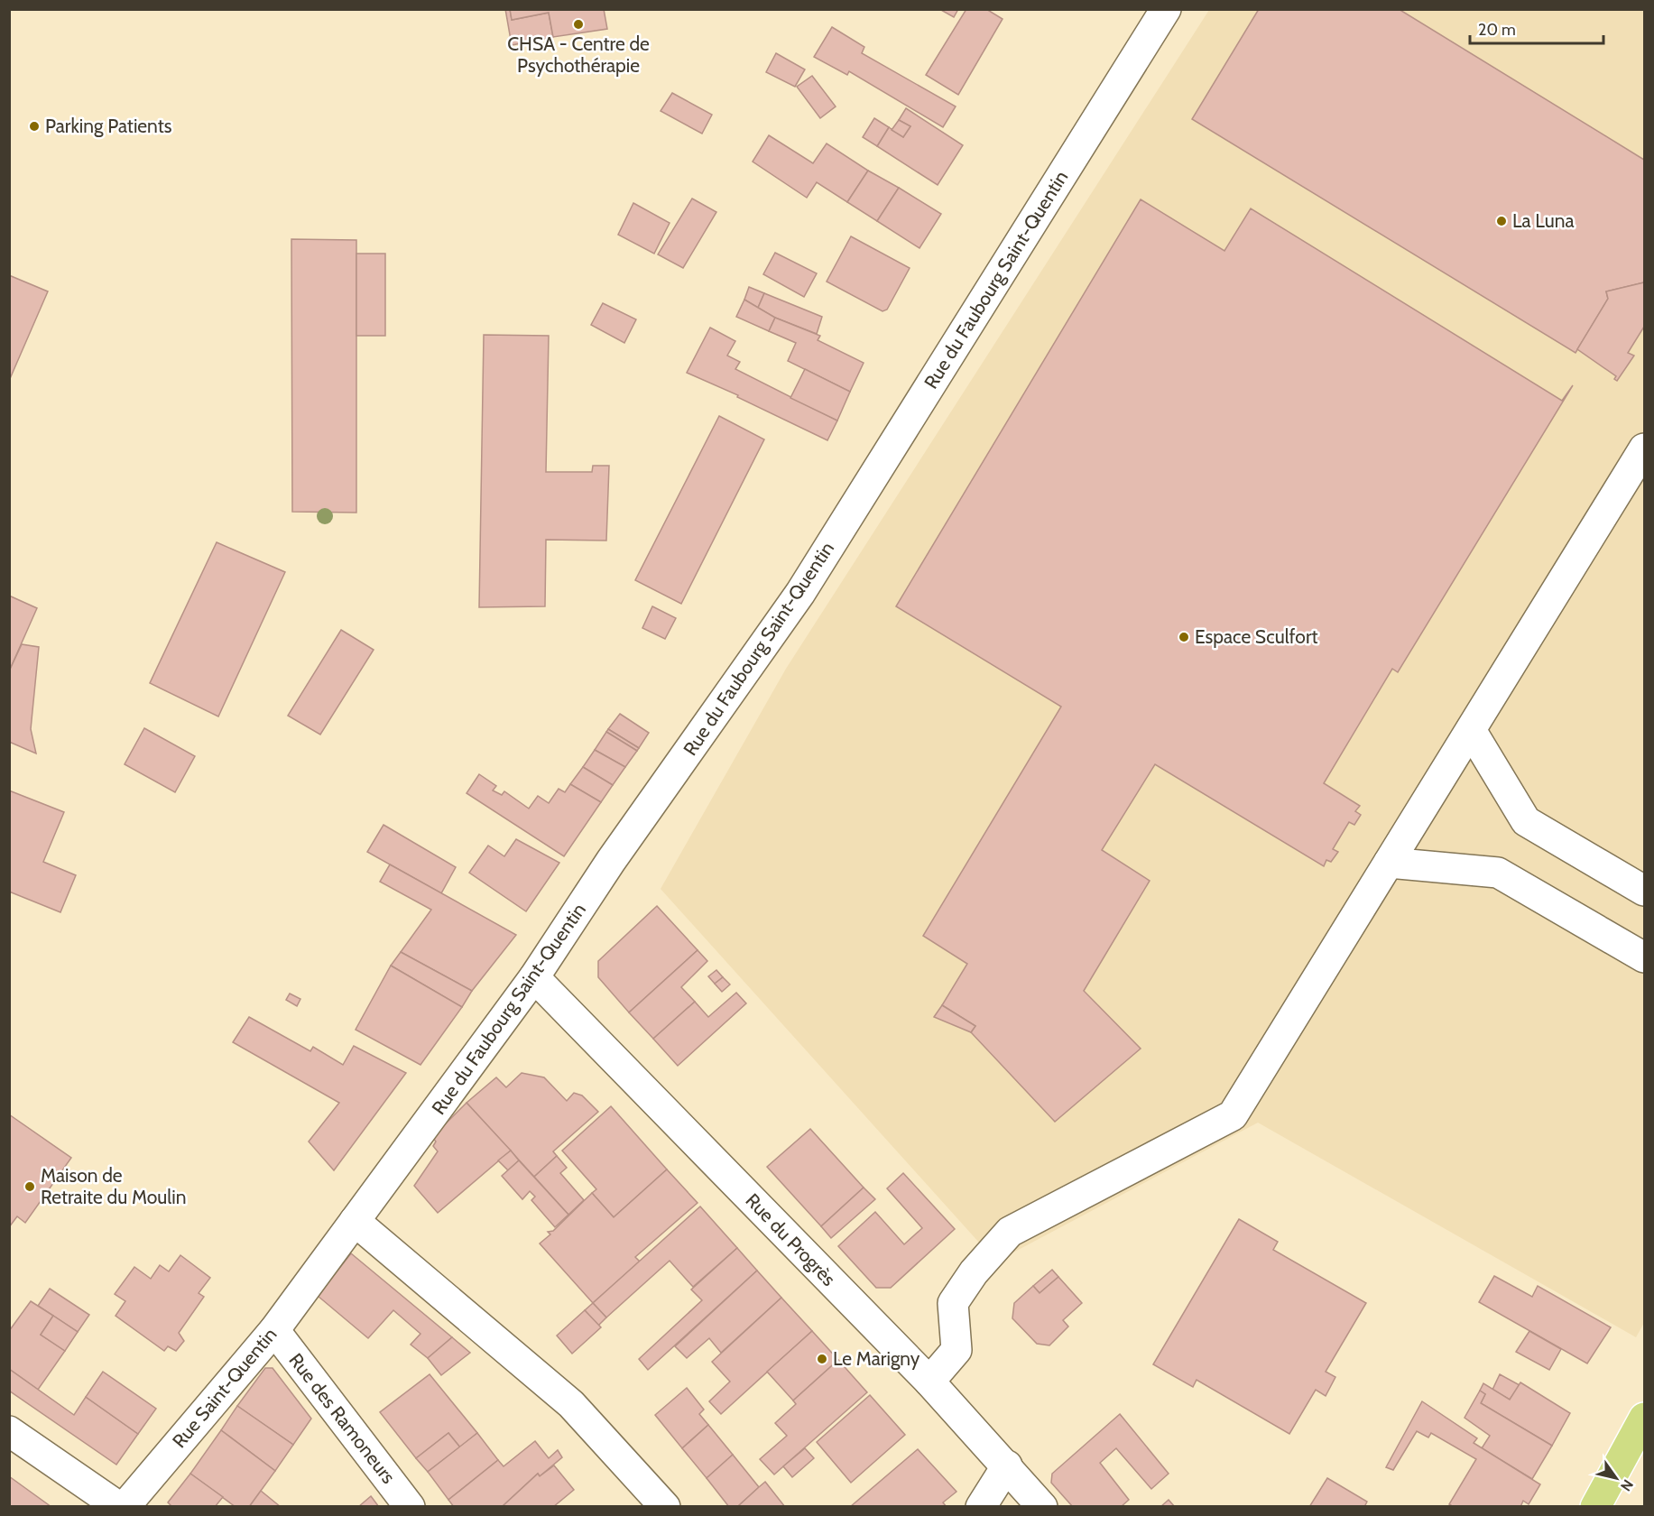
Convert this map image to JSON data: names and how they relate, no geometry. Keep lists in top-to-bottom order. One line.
{"streets":{"street":["Rue du Faubourg Saint-Quentin","Rue du Progrès","Rue Saint-Quentin","Rue des Ramoneurs"]},"crossings":[["Rue du Faubourg Saint-Quentin","Rue du Progrès"],["Rue du Faubourg Saint-Quentin","Rue Saint-Quentin"],["Rue Saint-Quentin","Rue des Ramoneurs"]],"places":["CHSA - Centre de Psychothérapie","Parking Patients","La Luna","Espace Sculfort","Maison de Retraite du Moulin","Le Marigny"],"scale_bar":"20 m","north":"bottom right"}
